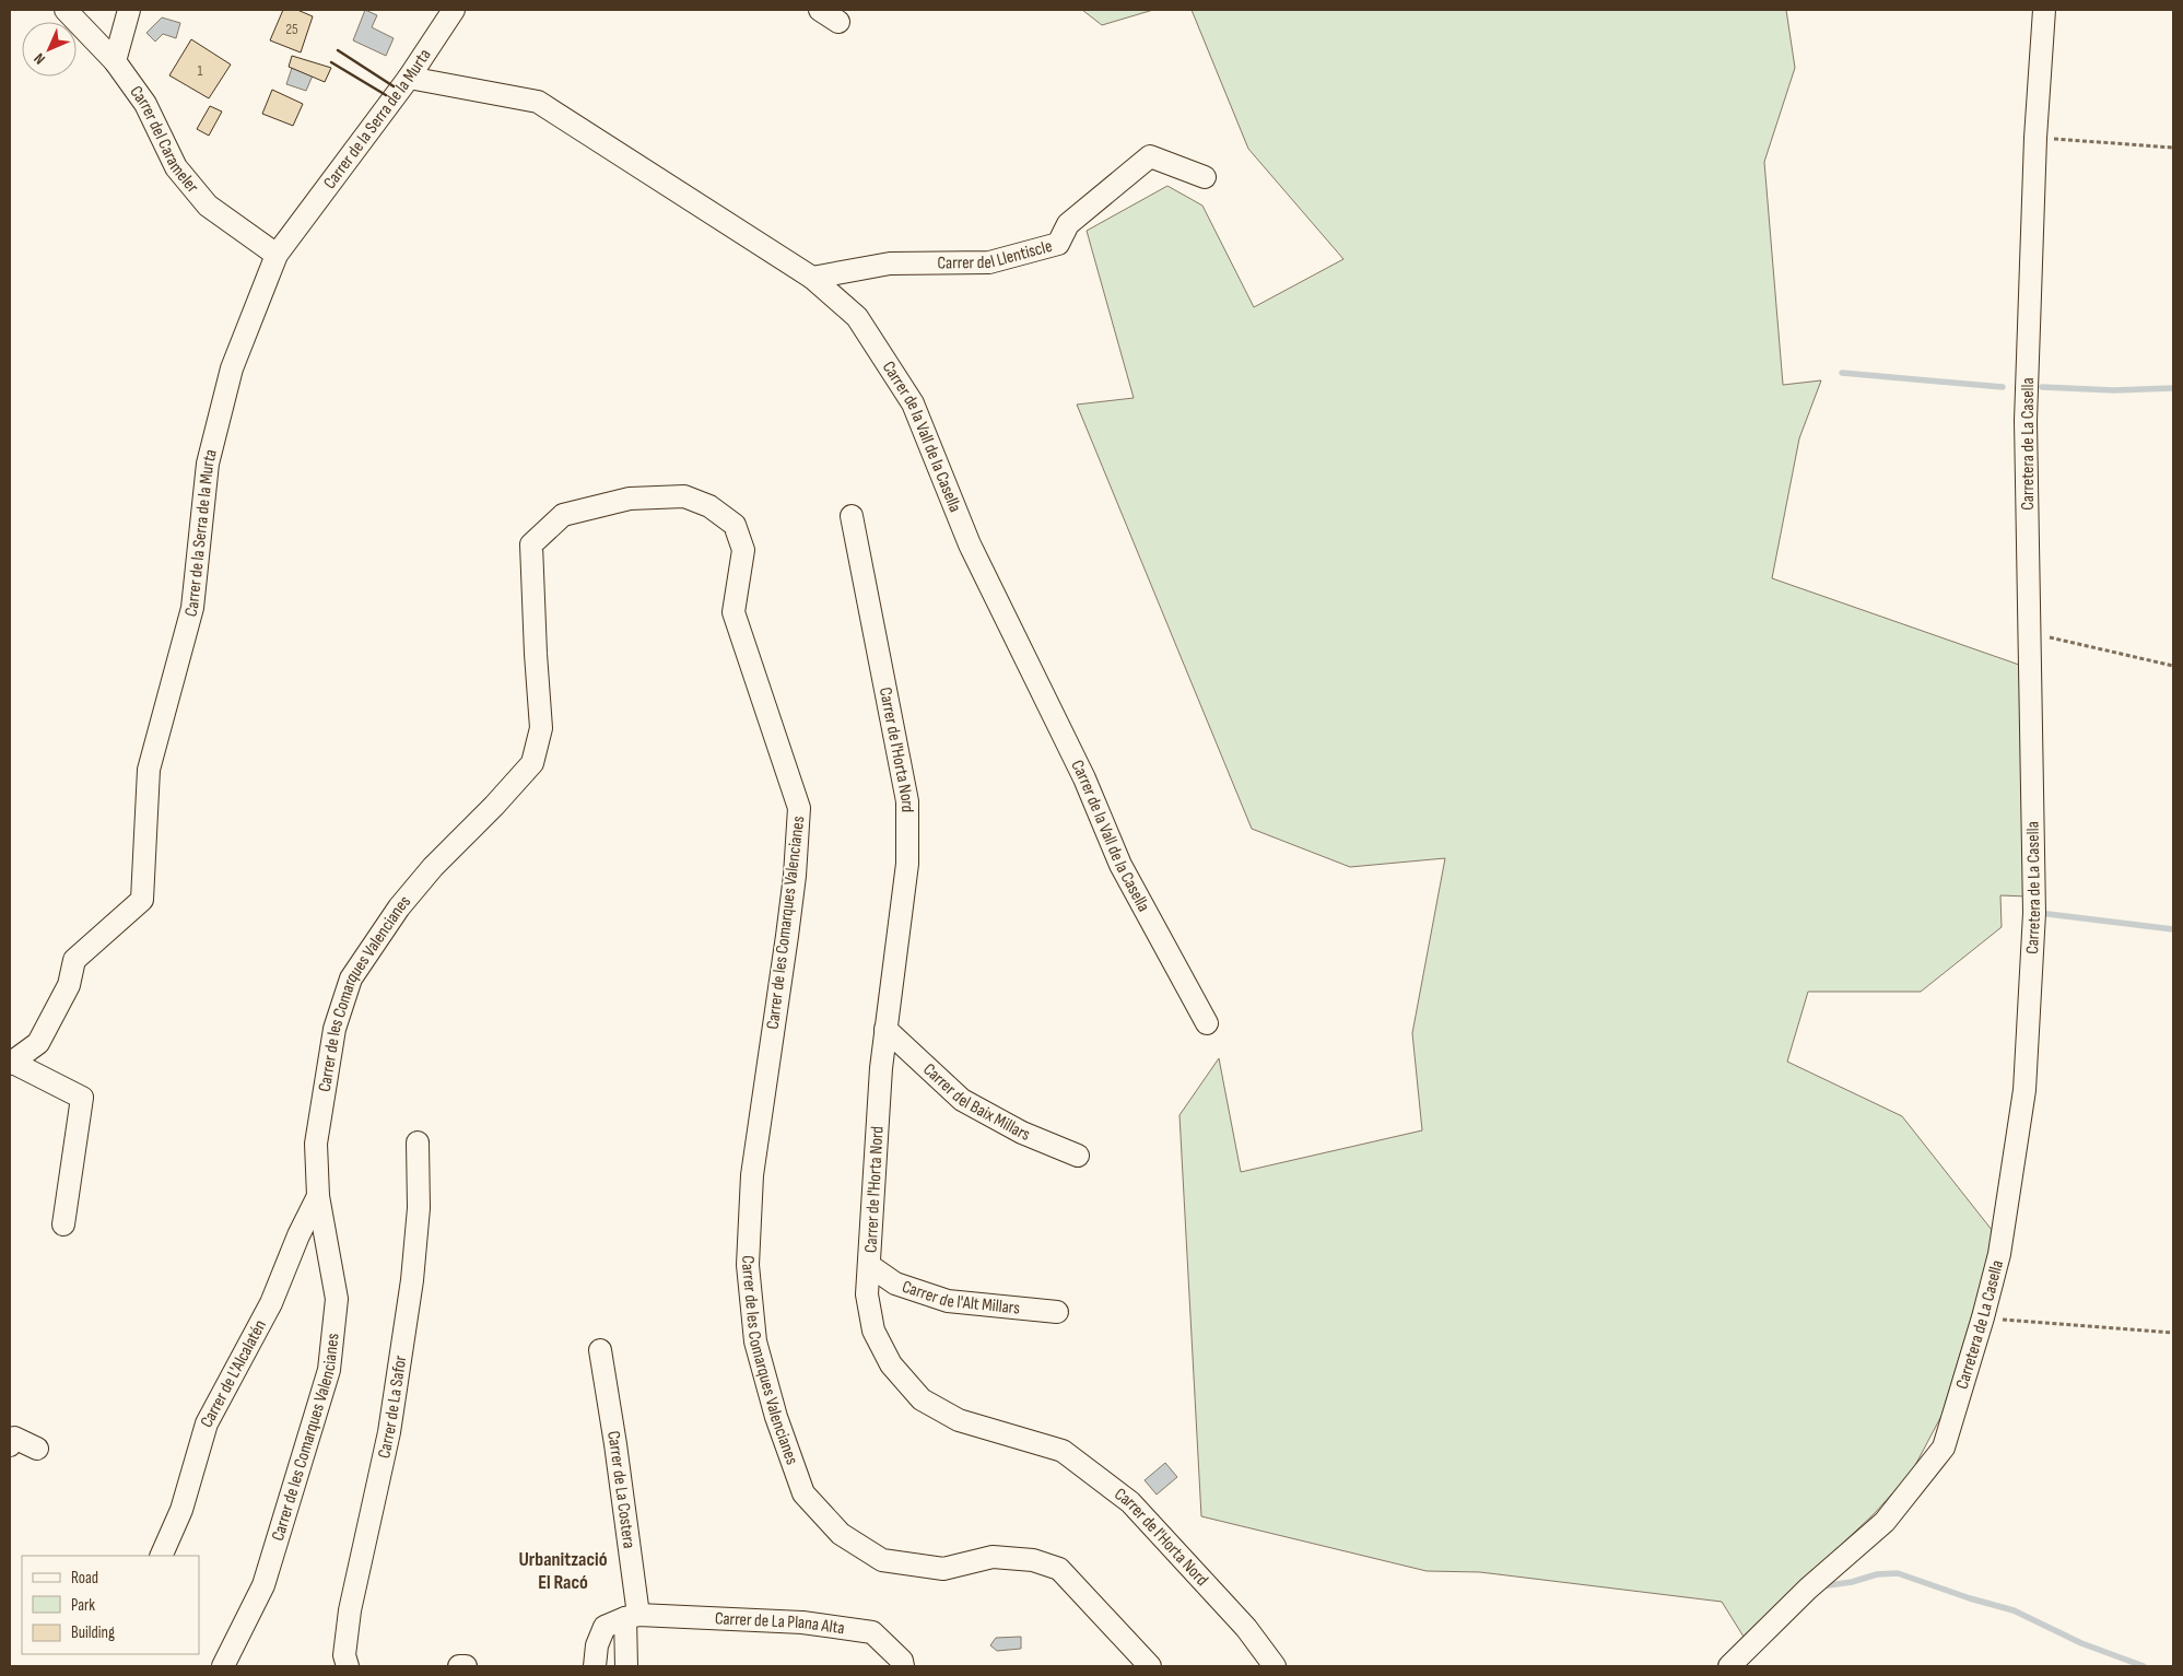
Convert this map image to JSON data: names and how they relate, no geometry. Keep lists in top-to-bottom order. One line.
{"streets":{"street":["Carrer de la Serra de la Murta","Carrer del Carameler","Carrer del Llentiscle","Carrer de la Vall de la Casella","Carretera de La Casella","Carrer de l'Horta Nord","Carrer de les Comarques Valencianes","Carrer del Baix Millars","Carrer de l'Alt Millars","Carrer de L'Alcalatén","Carrer de La Safor","Carrer de La Costera","Carrer de La Plana Alta"]},"crossings":[["Carrer de la Serra de la Murta","Carrer del Carameler"],["Carrer de la Serra de la Murta","Carrer de la Vall de la Casella"],["Carrer del Llentiscle","Carrer de la Vall de la Casella"],["Carrer de l'Horta Nord","Carrer del Baix Millars"],["Carrer de l'Horta Nord","Carrer de l'Alt Millars"],["Carrer de les Comarques Valencianes","Carrer de L'Alcalatén"],["Carrer de La Costera","Carrer de La Plana Alta"]],"districts":["Urbanització El Racó"],"house_numbers":["25","1"],"legend":["Road","Park","Building"],"north":"bottom left"}
